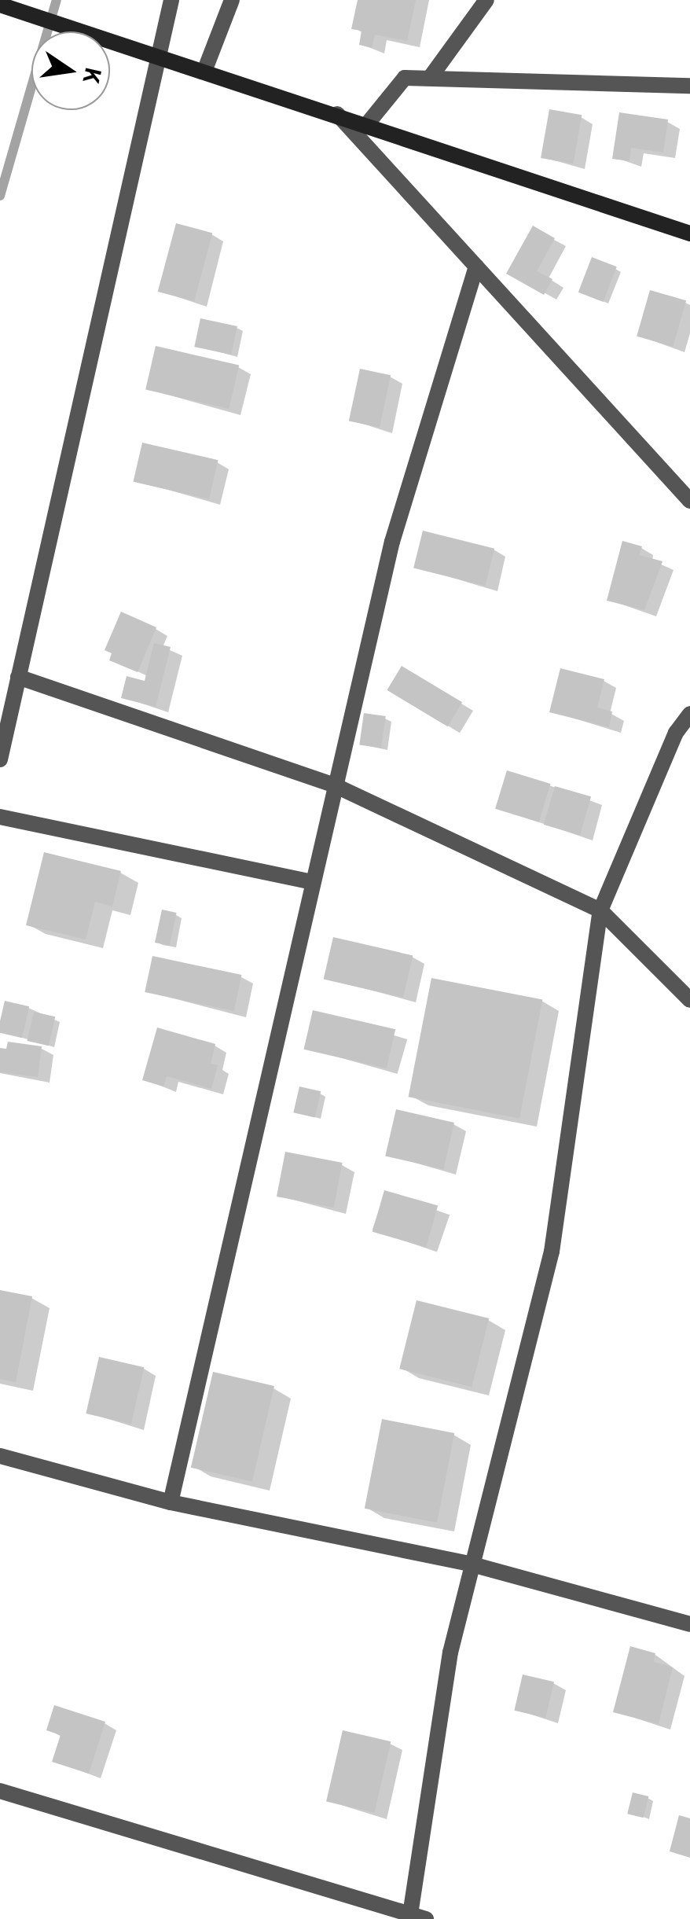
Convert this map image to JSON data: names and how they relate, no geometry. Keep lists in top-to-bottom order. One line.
{"north":"right"}
